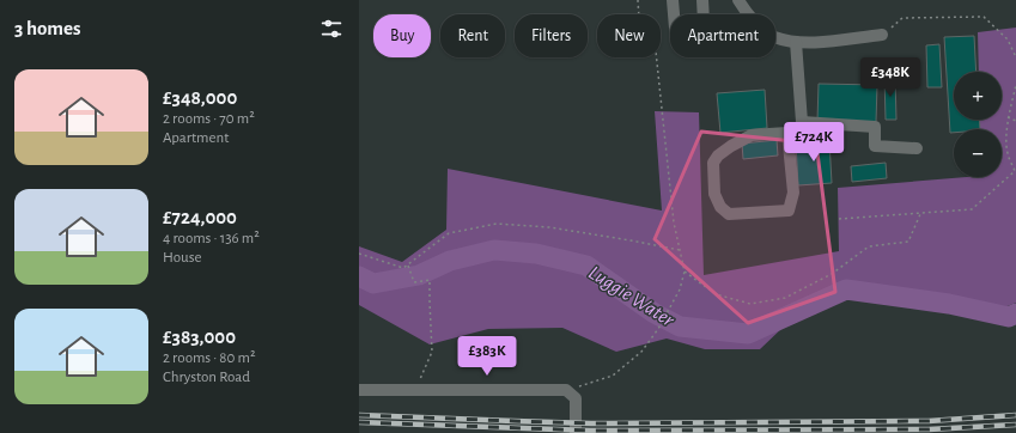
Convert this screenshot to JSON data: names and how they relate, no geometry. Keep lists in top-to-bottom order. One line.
{"water":["Luggie Water"],"page":{"heading":"3 homes","chip":["Buy","Rent","Filters","New","Apartment"],"list":[{"name":"£348,000","note":"2 rooms · 70 m² · Apartment"},{"name":"£724,000","note":"4 rooms · 136 m² · House"},{"name":"£383,000","note":"2 rooms · 80 m² · Chryston Road"}],"price":["£348K","£724K","£383K"],"map_buttons":["+","−"]}}
